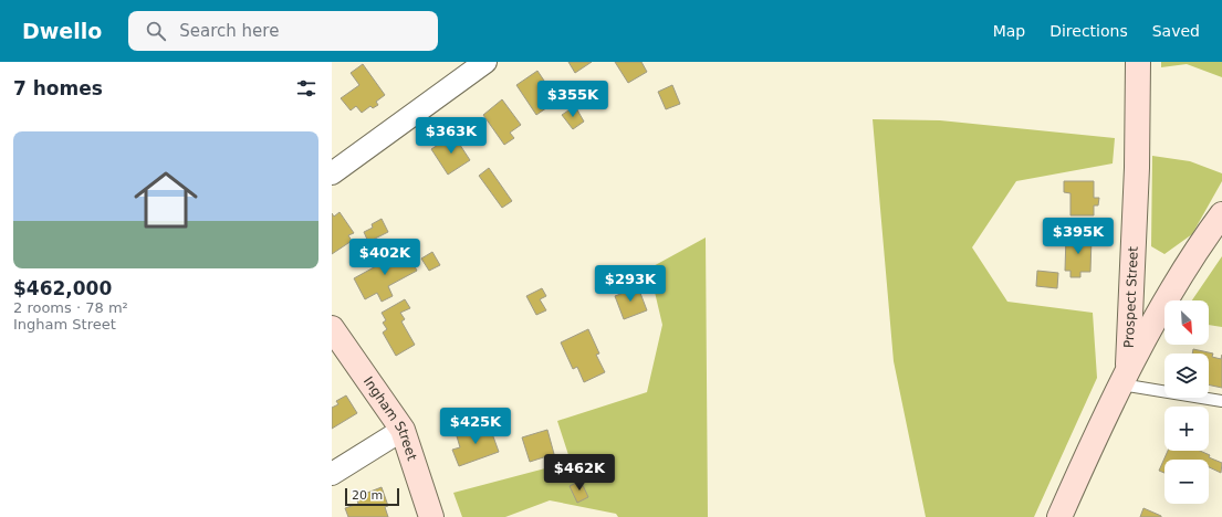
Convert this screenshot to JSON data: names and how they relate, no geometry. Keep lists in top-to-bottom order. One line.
{"streets":{"street":["Prospect Street","Ingham Street"]},"scale_bar":"20 m","north":"bottom right","page":{"header":"Dwello","search":"Search here","nav":["Map","Directions","Saved"],"heading":"7 homes","price":["$355K","$363K","$395K","$402K","$293K","$425K","$462K"],"list":[{"name":"$462,000","note":"2 rooms · 78 m² · Ingham Street"}],"map_buttons":["+","−"],"scale":"20 m"}}
